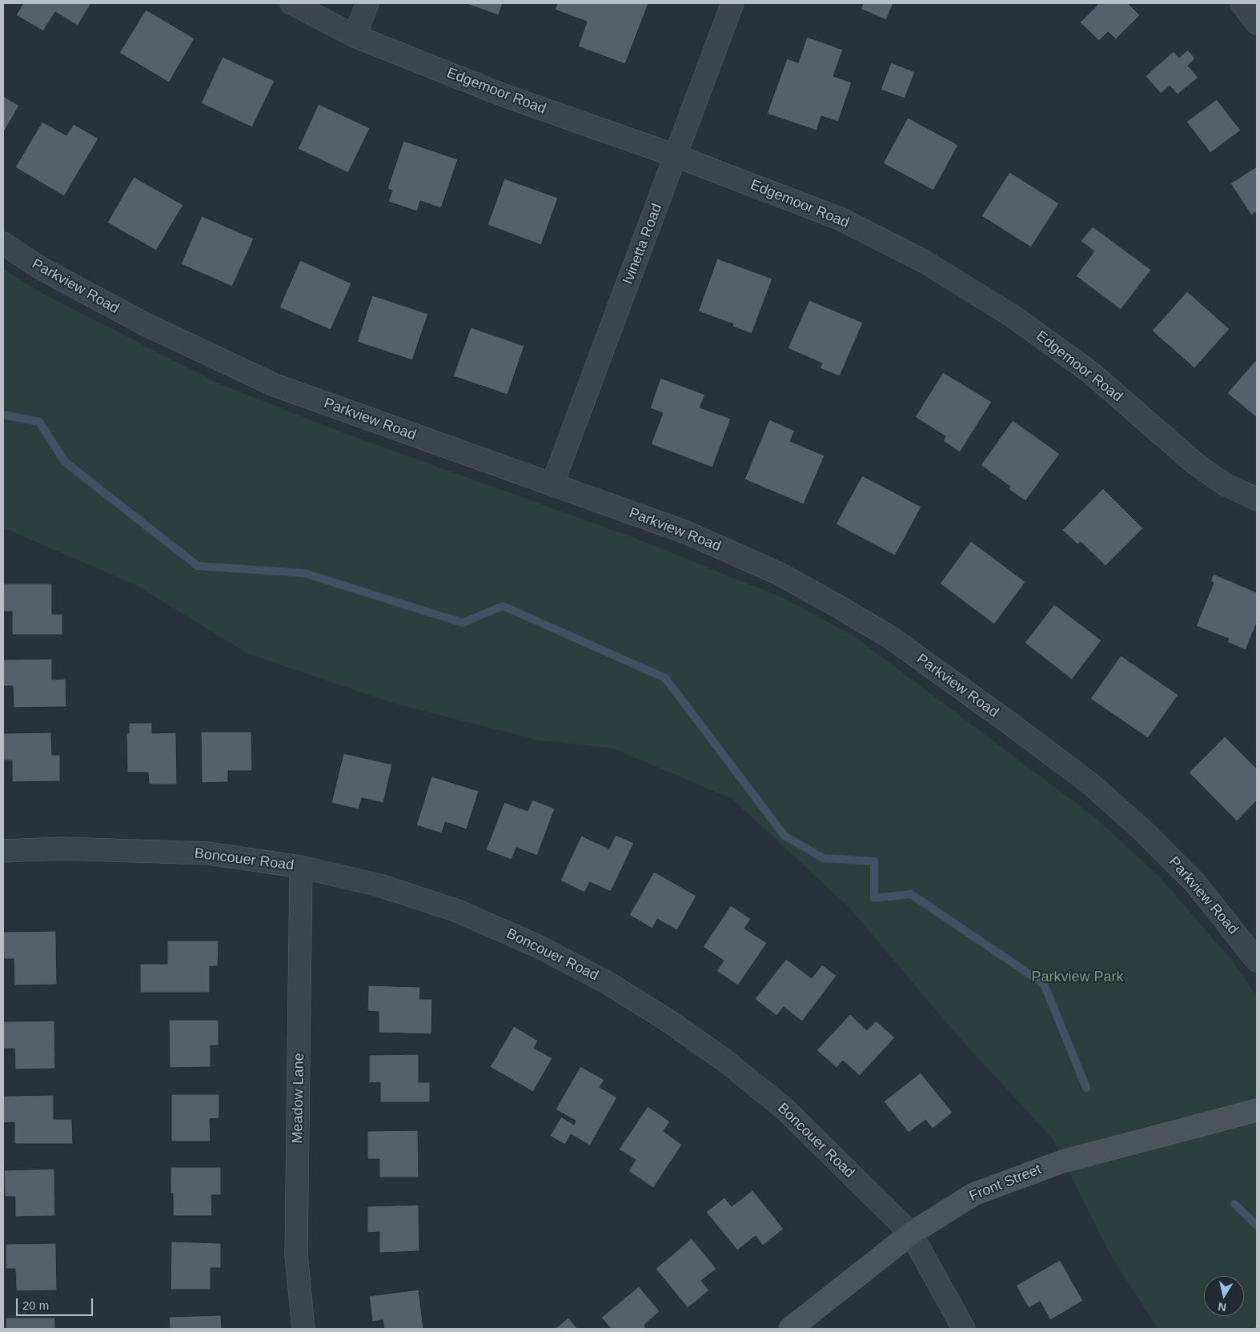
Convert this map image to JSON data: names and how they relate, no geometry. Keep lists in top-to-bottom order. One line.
{"streets":{"street":["Edgemoor Road","Ivinetta Road","Parkview Road","Boncouer Road","Meadow Lane","Front Street"]},"crossings":[["Edgemoor Road","Ivinetta Road"],["Ivinetta Road","Parkview Road"],["Boncouer Road","Meadow Lane"],["Boncouer Road","Front Street"]],"parks":["Parkview Park"],"scale_bar":"20 m","north":"bottom"}
